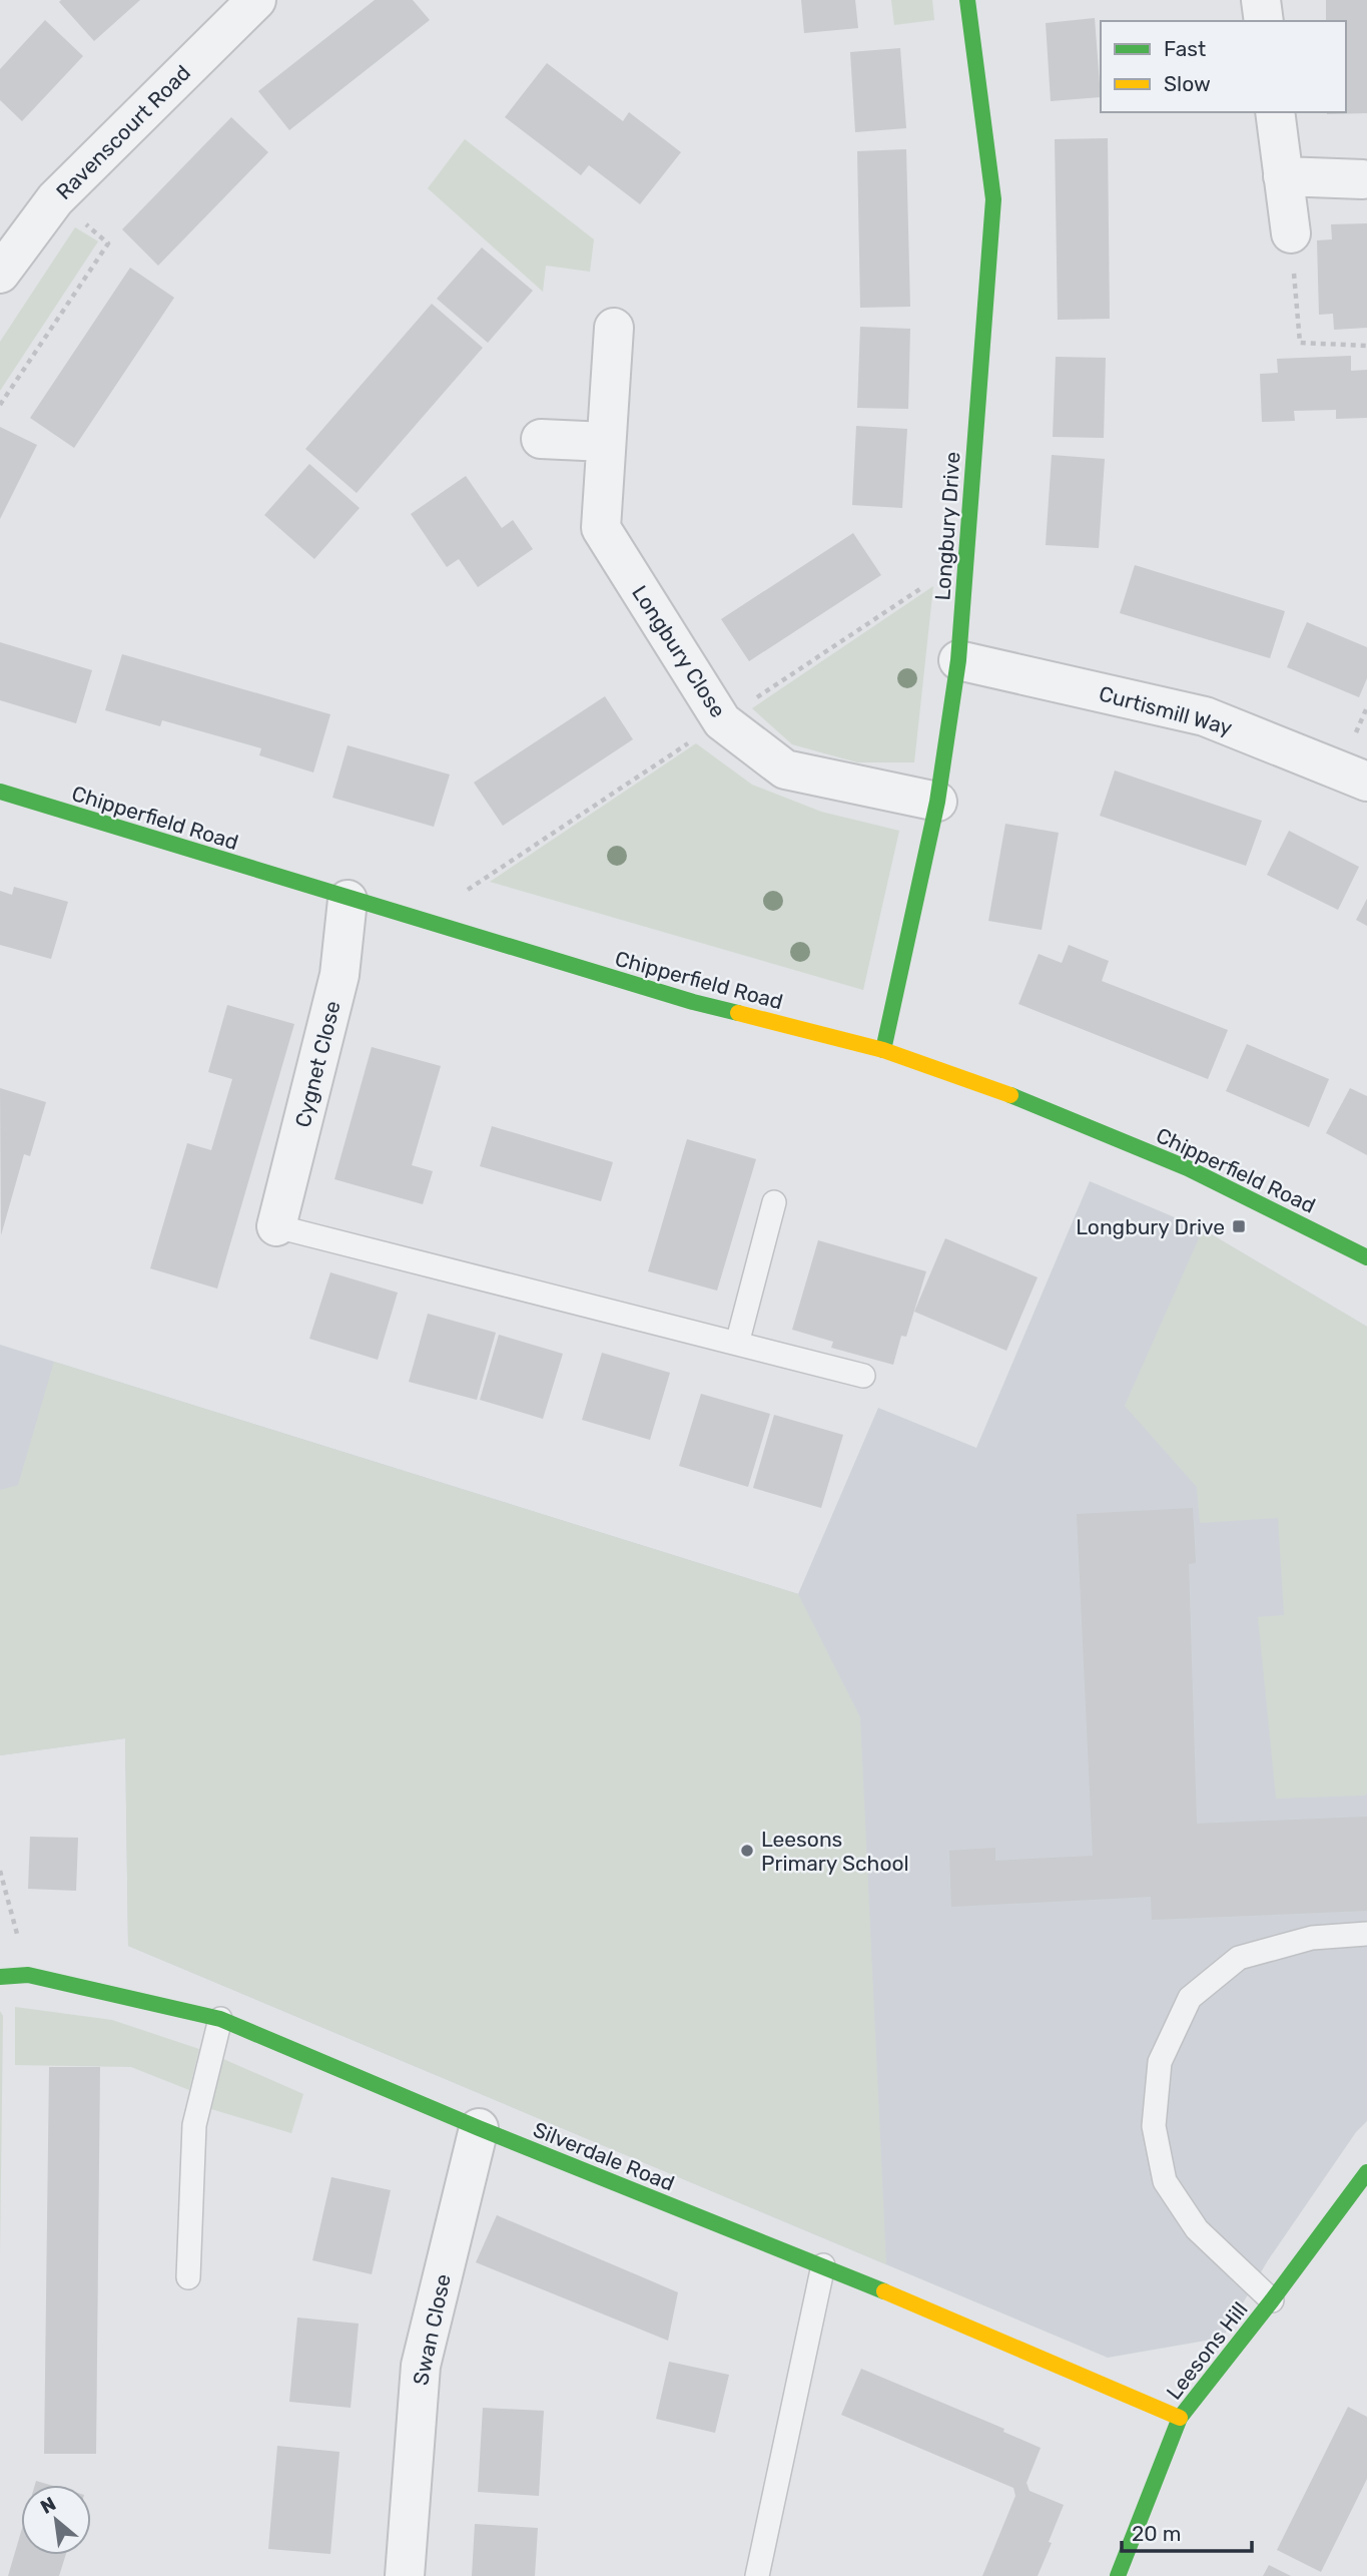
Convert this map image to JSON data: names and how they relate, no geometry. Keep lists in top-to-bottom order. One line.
{"streets":{"street":["Ravenscourt Road","Longbury Drive","Longbury Close","Curtismill Way","Chipperfield Road","Cygnet Close","Silverdale Road","Swan Close","Leesons Hill"]},"crossings":[["Longbury Drive","Longbury Close"],["Longbury Drive","Curtismill Way"],["Longbury Drive","Chipperfield Road"],["Chipperfield Road","Cygnet Close"],["Silverdale Road","Swan Close"],["Silverdale Road","Leesons Hill"]],"places":{"transit":["Longbury Drive"],"other":["Leesons Primary School"]},"legend":["Fast","Slow"],"scale_bar":"20 m","north":"top left"}
